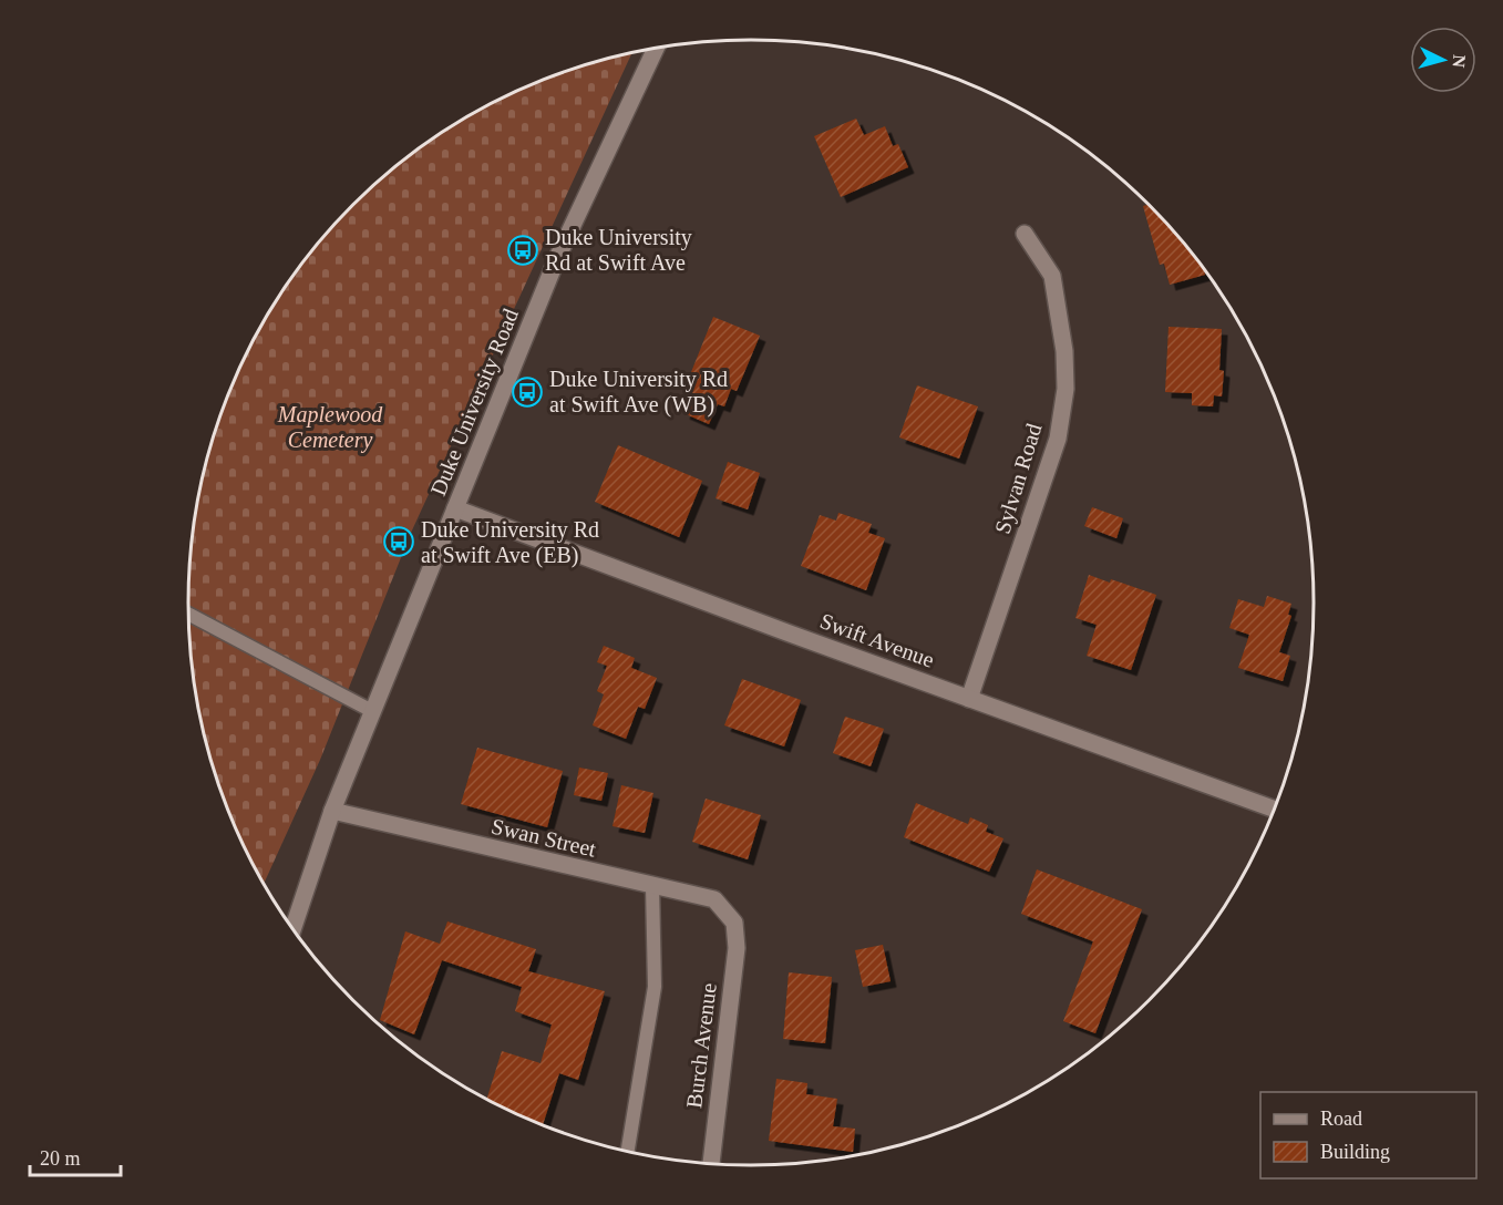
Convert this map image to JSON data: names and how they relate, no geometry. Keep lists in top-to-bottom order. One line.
{"streets":{"street":["Duke University Road","Sylvan Road","Swift Avenue","Swan Street","Burch Avenue"]},"crossings":[["Duke University Road","Swift Avenue"],["Duke University Road","Swan Street"],["Sylvan Road","Swift Avenue"],["Swan Street","Burch Avenue"]],"parks":["Maplewood Cemetery"],"places":{"bus stop":["Duke University Rd at Swift Ave","Duke University Rd at Swift Ave (WB)","Duke University Rd at Swift Ave (EB)"]},"legend":["Road","Building"],"scale_bar":"20 m","north":"right"}
